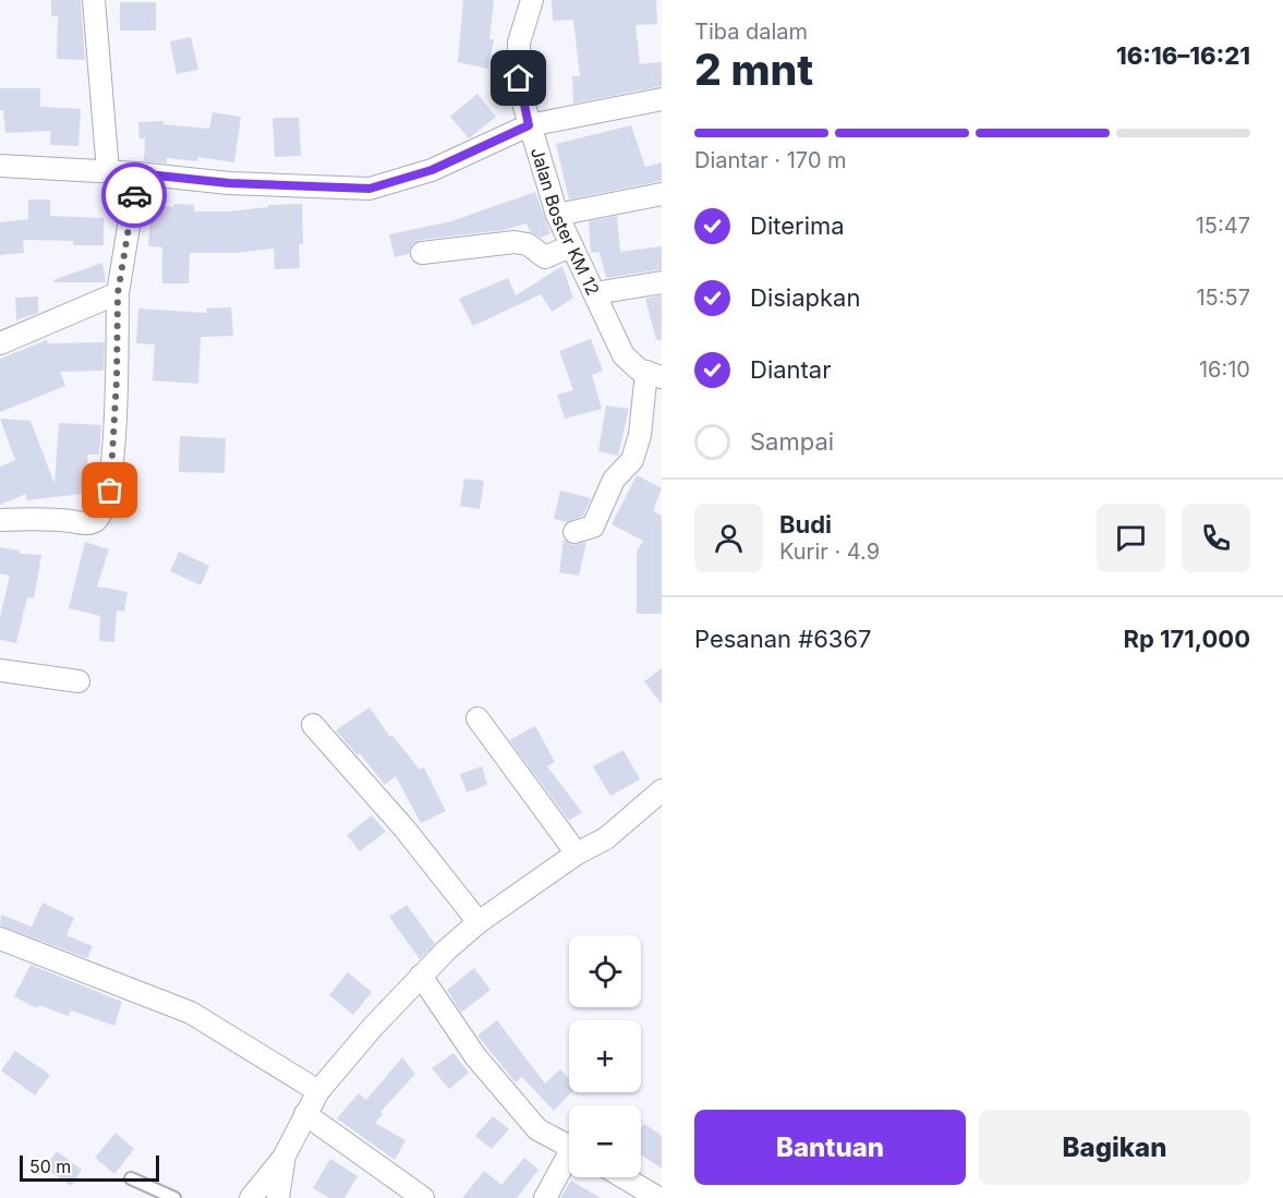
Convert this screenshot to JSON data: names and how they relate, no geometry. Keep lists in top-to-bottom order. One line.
{"streets":{"street":["Jalan Boster KM 12"]},"scale_bar":"50 m","page":{"heading":["2 mnt","Tiba dalam","16:16–16:21"],"panel":["Budi","Kurir · 4.9","Pesanan #6367","Rp 171,000"],"bar":"Diantar · 170 m","list":[["Diterima","15:47"],["Disiapkan","15:57"],["Diantar","16:10"],"Sampai"],"map_buttons":["+","−"],"buttons":["Bantuan","Bagikan"],"scale":"50 m"}}
